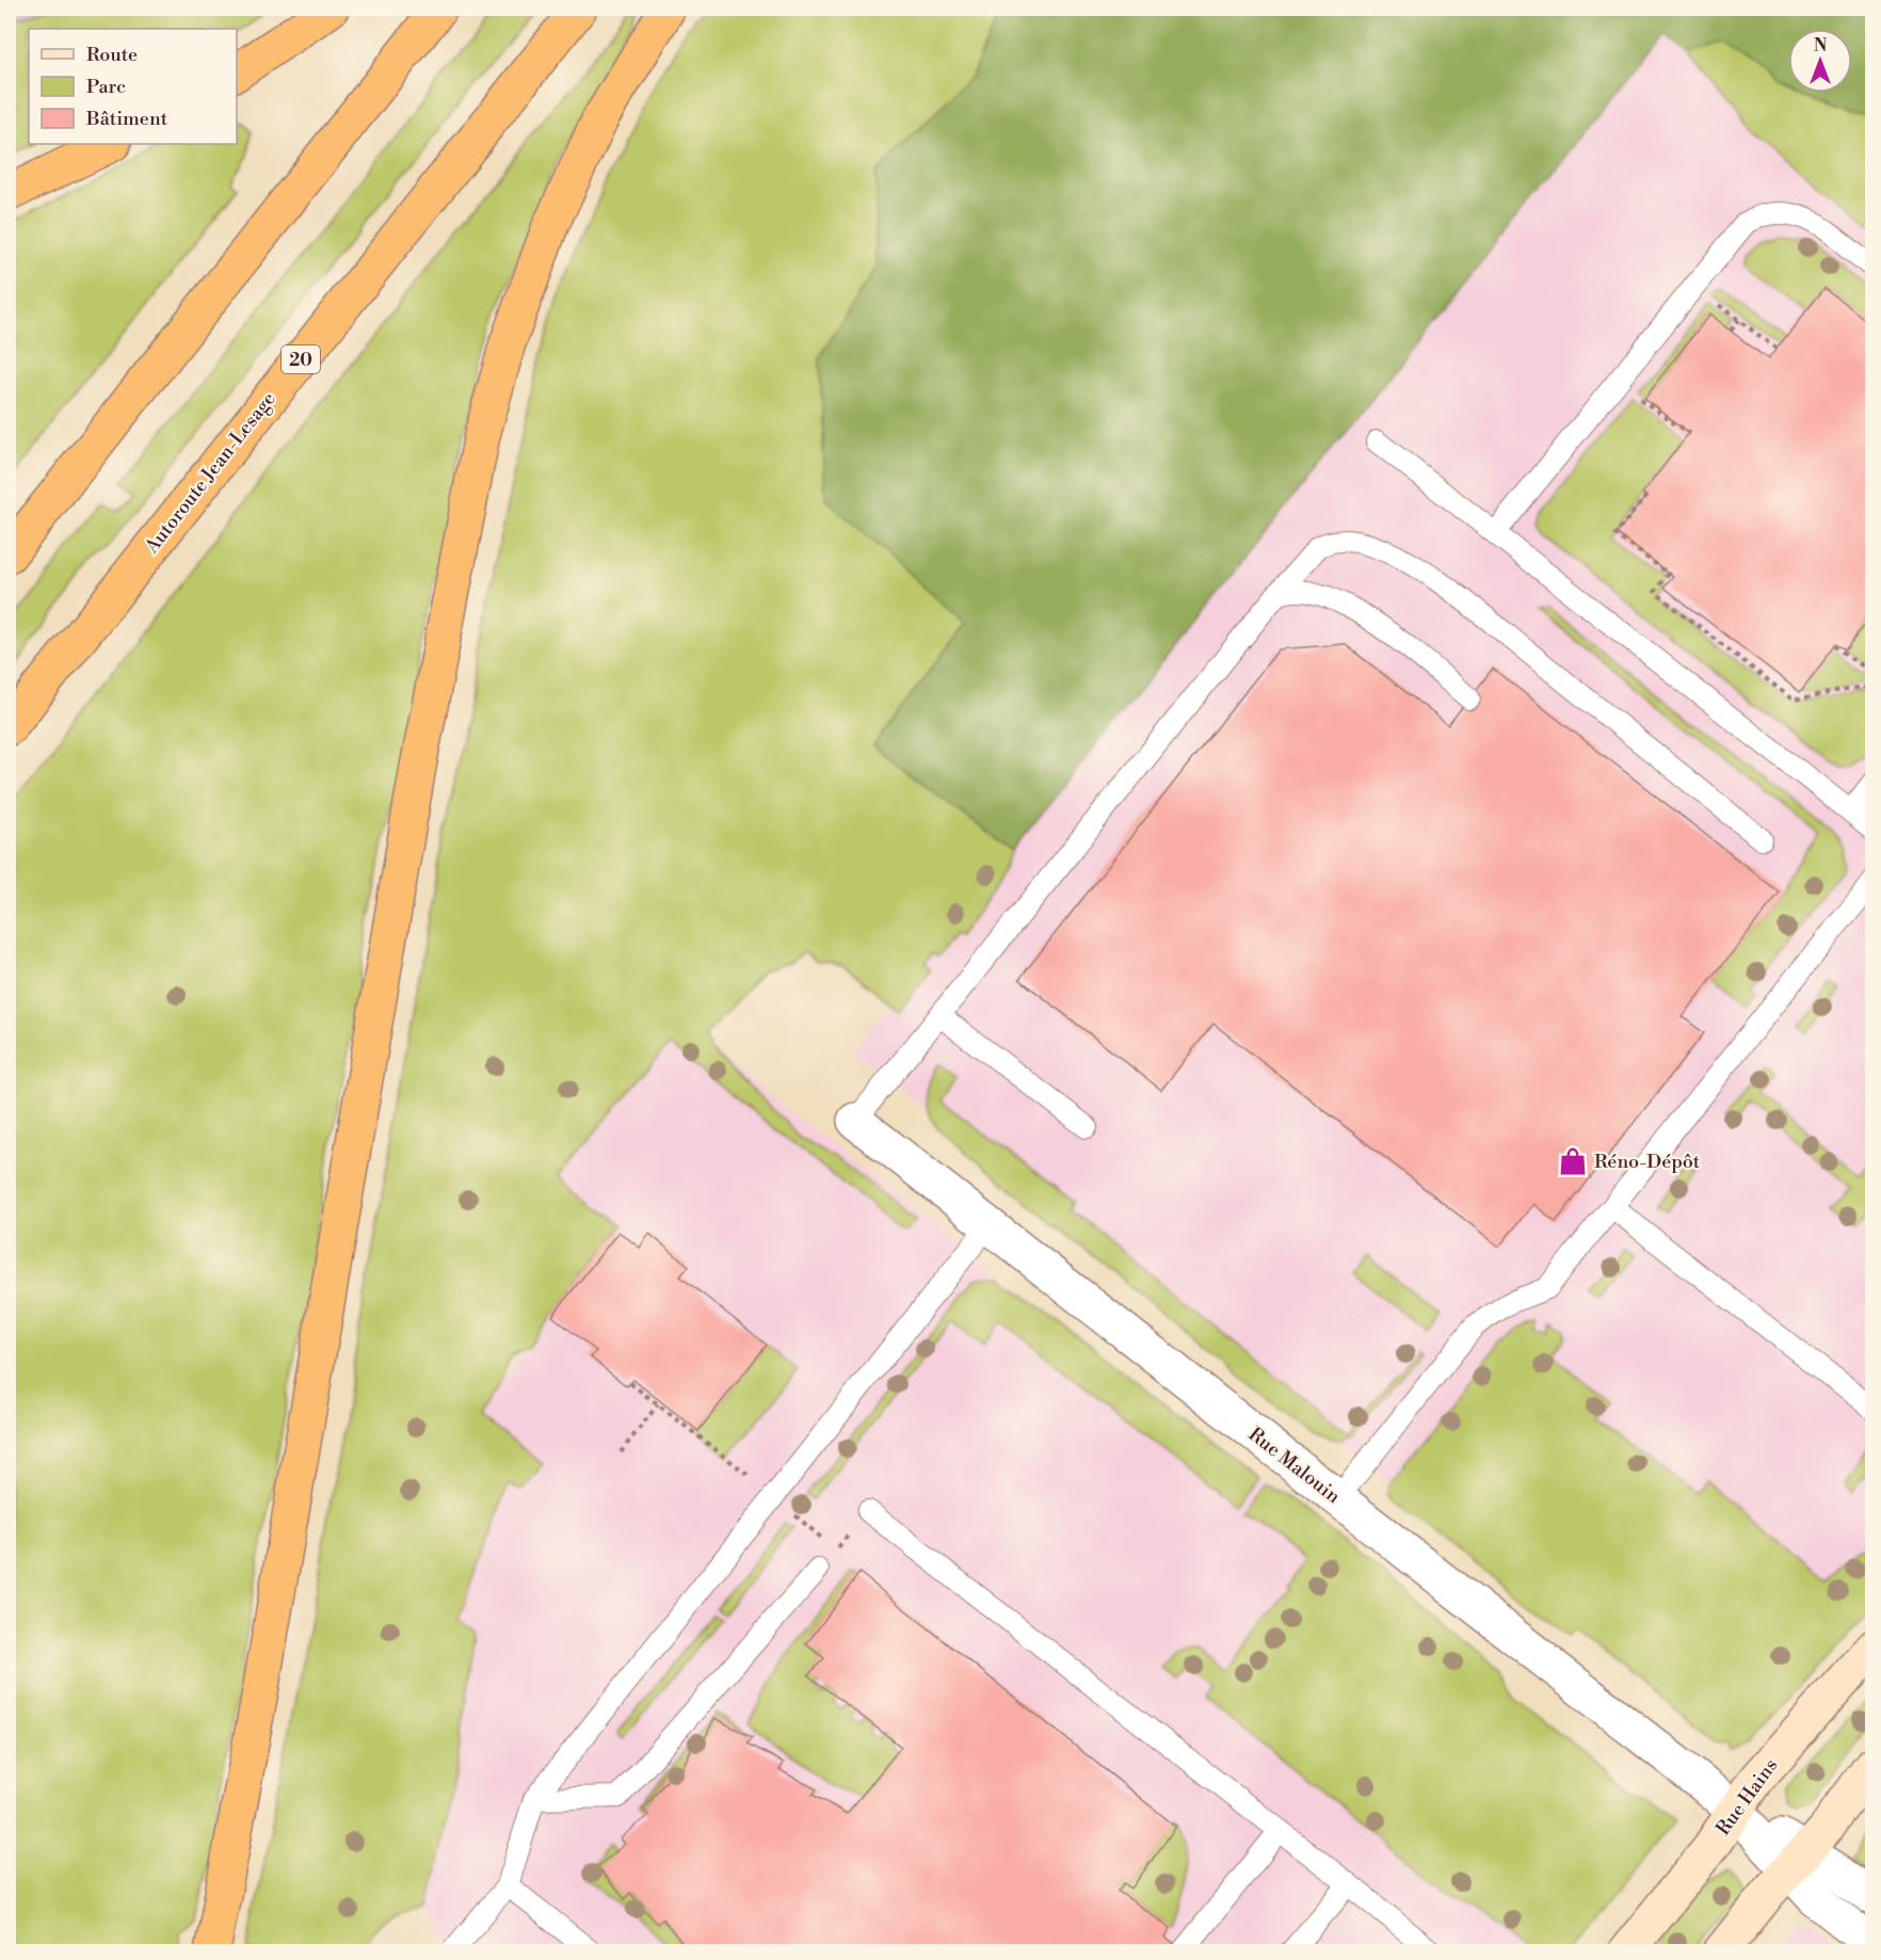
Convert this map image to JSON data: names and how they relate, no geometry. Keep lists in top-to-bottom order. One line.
{"streets":{"highway":["20","Autoroute Jean-Lesage"],"street":["Rue Malouin","Rue Hains"]},"crossings":[["Rue Malouin","Rue Hains"]],"places":{"shop":["Réno-Dépôt"]},"legend":["Route","Parc","Bâtiment"],"north":"top"}
